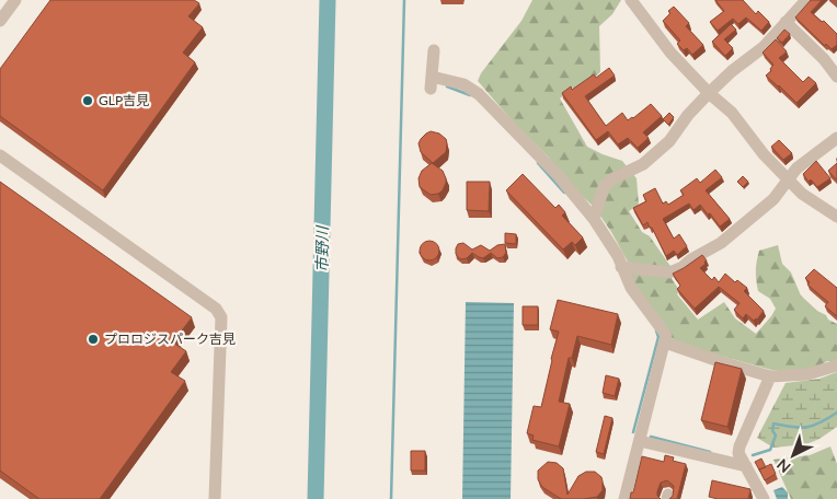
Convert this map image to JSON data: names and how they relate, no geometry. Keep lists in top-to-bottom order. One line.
{"water":["市野川"],"places":["GLP吉見","プロロジスパーク吉見"],"north":"bottom left"}
